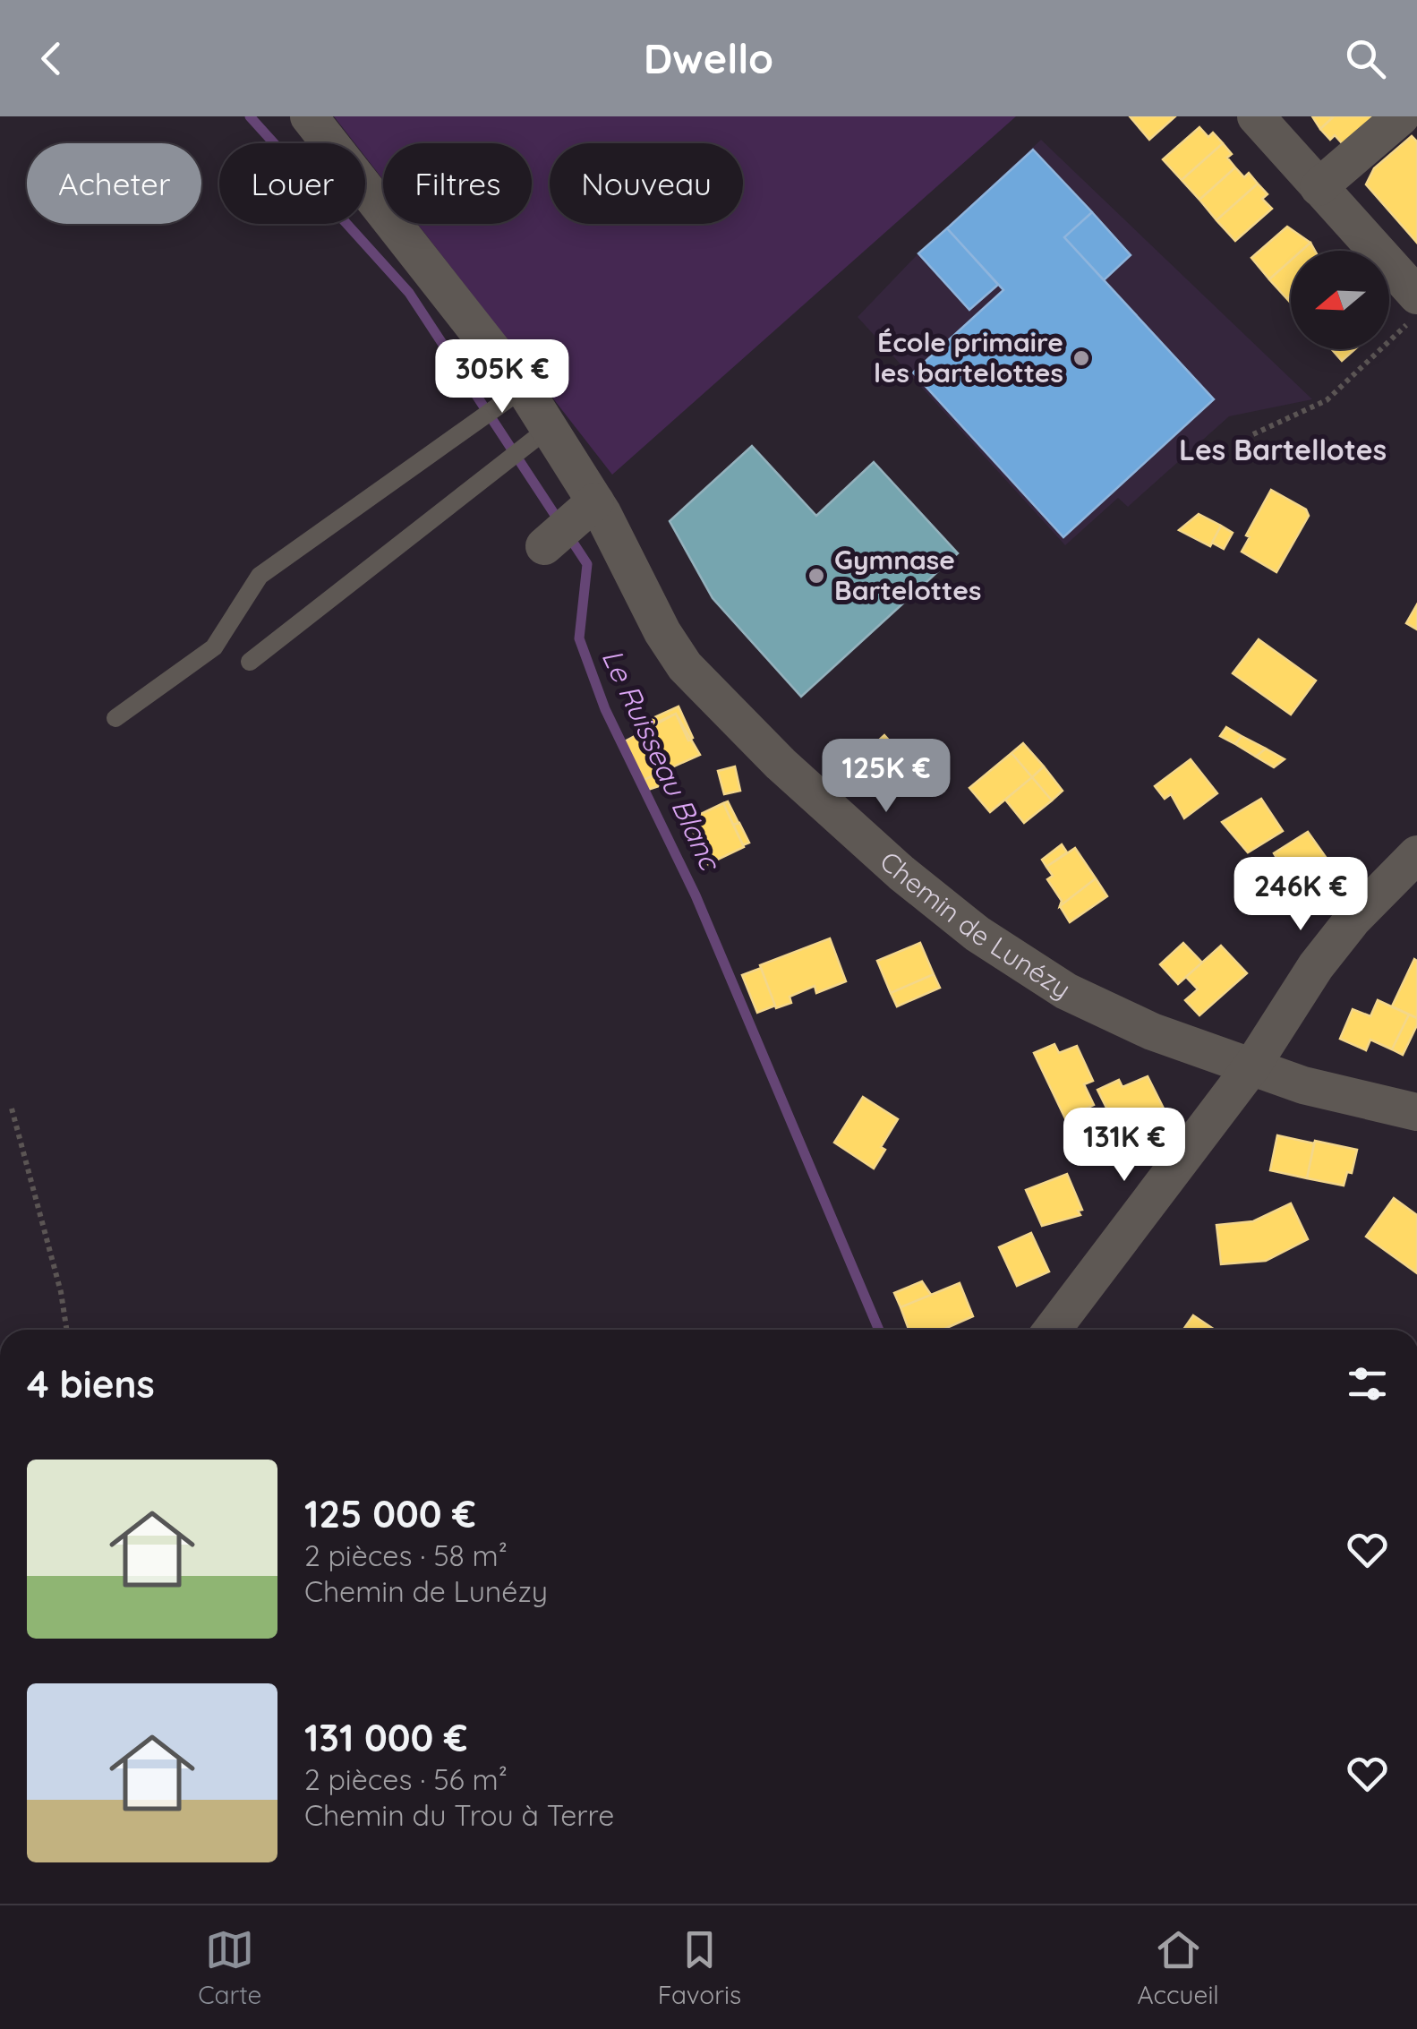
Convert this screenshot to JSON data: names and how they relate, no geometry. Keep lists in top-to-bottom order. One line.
{"streets":{"street":["Chemin de Lunézy"]},"districts":["Les Bartellotes"],"water":["Le Ruisseau Blanc"],"places":["École primaire les bartelottes","Gymnase Bartelottes"],"north":"left","page":{"header":"Dwello","chip":["Acheter","Louer","Filtres","Nouveau"],"price":["305K €","125K €","246K €","131K €"],"heading":"4 biens","list":[{"name":"125 000 €","note":"2 pièces · 58 m² · Chemin de Lunézy"},{"name":"131 000 €","note":"2 pièces · 56 m² · Chemin du Trou à Terre"}],"tabs":["Carte","Favoris","Accueil"]}}
